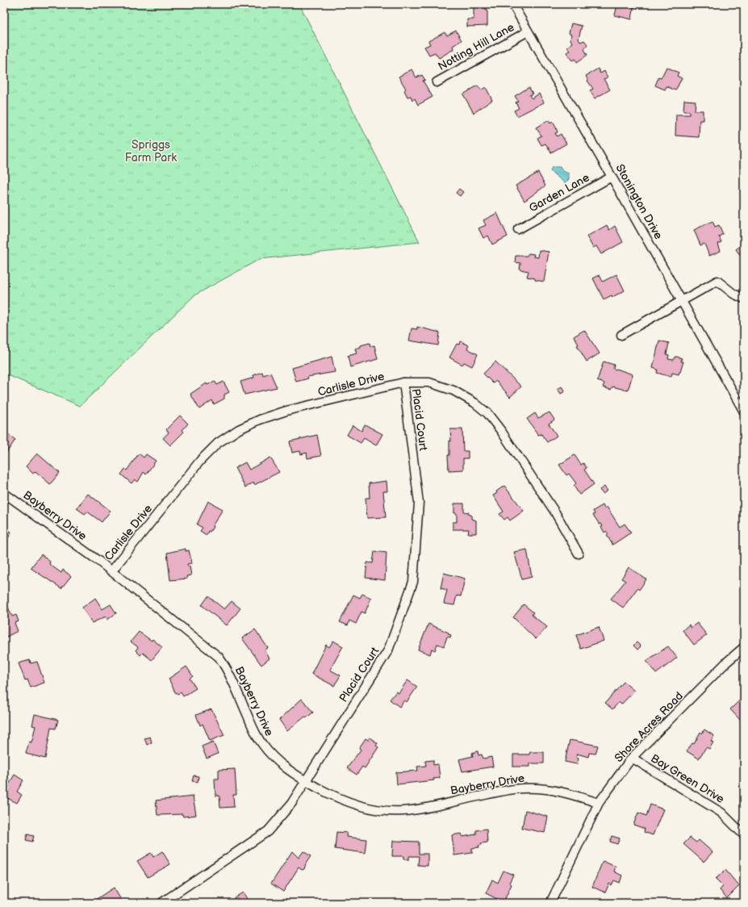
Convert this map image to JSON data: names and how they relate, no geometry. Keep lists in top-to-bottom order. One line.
{"streets":{"street":["Notting Hill Lane","Garden Lane","Stonington Drive","Carlisle Drive","Placid Court","Bayberry Drive","Shore Acres Road","Bay Green Drive"]},"crossings":[["Notting Hill Lane","Stonington Drive"],["Garden Lane","Stonington Drive"],["Carlisle Drive","Placid Court"],["Carlisle Drive","Bayberry Drive"],["Placid Court","Bayberry Drive"],["Bayberry Drive","Shore Acres Road"],["Shore Acres Road","Bay Green Drive"]],"parks":["Spriggs Farm Park"]}
